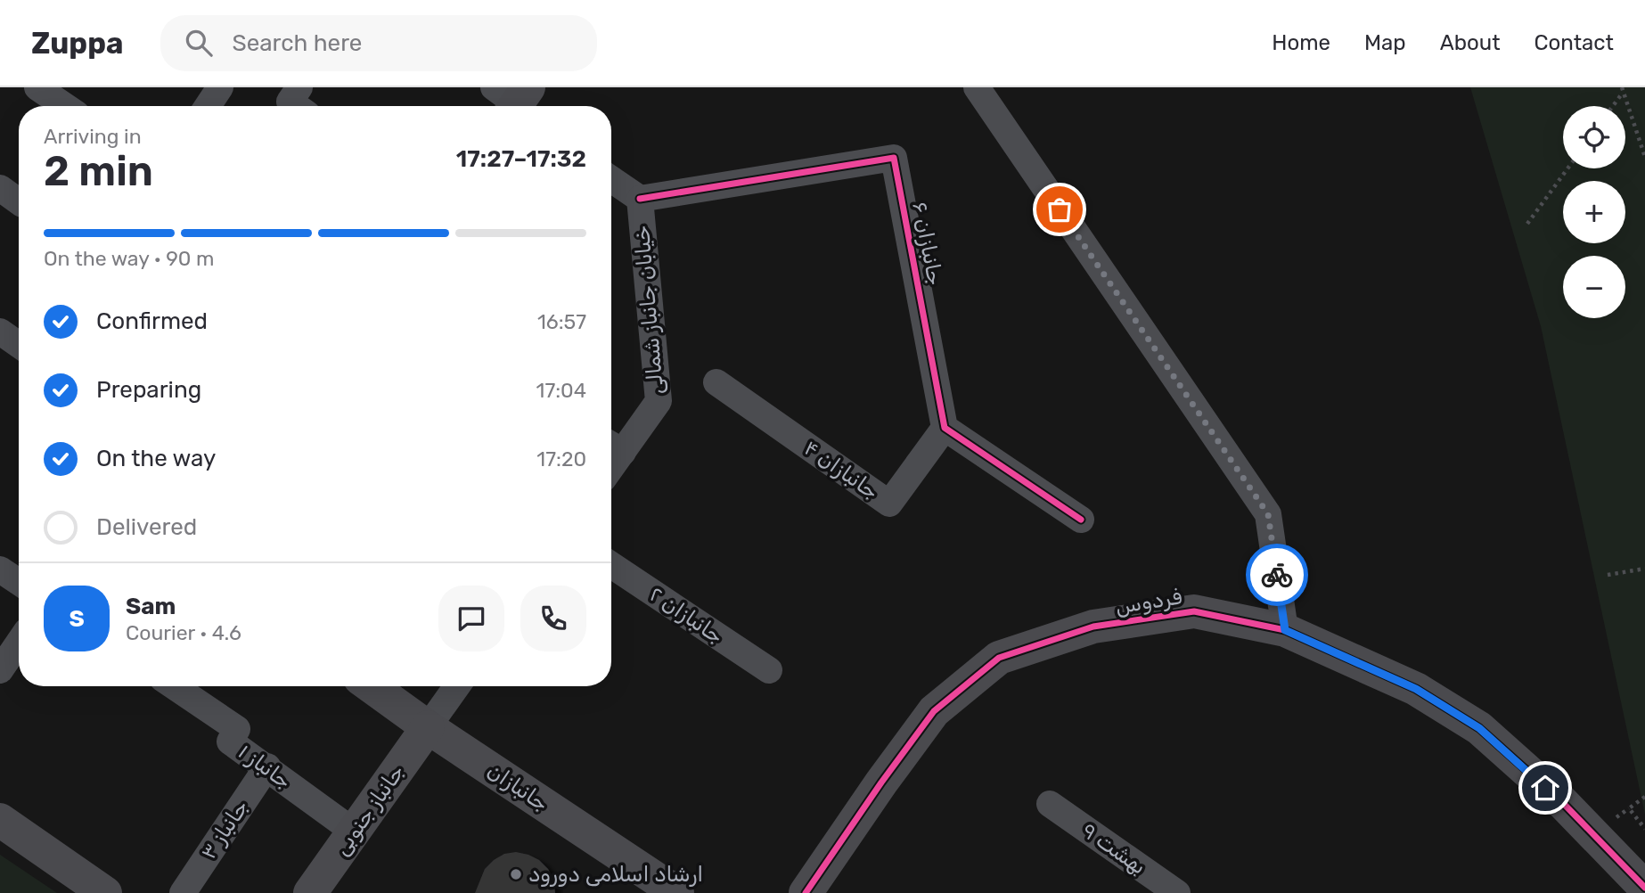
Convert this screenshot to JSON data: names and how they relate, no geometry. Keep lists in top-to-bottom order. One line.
{"streets":{"street":["جانبازان ۶","خیابان جانباز شمالی","جانبازان ۴","فردوس","جانبازان ۲","جانباز ۱","جانبازان","جانباز جنوبی","جانباز ۳","بهشت ۹"]},"crossings":[["جانبازان ۶","خیابان جانباز شمالی"],["جانبازان ۶","جانبازان ۴"],["جانباز ۱","جانباز جنوبی"],["جانباز ۱","جانباز ۳"],["جانبازان","جانباز جنوبی"]],"places":["ارشاد اسلامی دورود"],"page":{"header":"Zuppa","search":"Search here","nav":["Home","Map","About","Contact"],"map_buttons":["+","−"],"heading":["2 min","Arriving in","17:27–17:32"],"panel":["Sam","Courier · 4.6"],"bar":"On the way · 90 m","list":[["Confirmed","16:57"],["Preparing","17:04"],["On the way","17:20"],"Delivered"],"round":"S"}}
